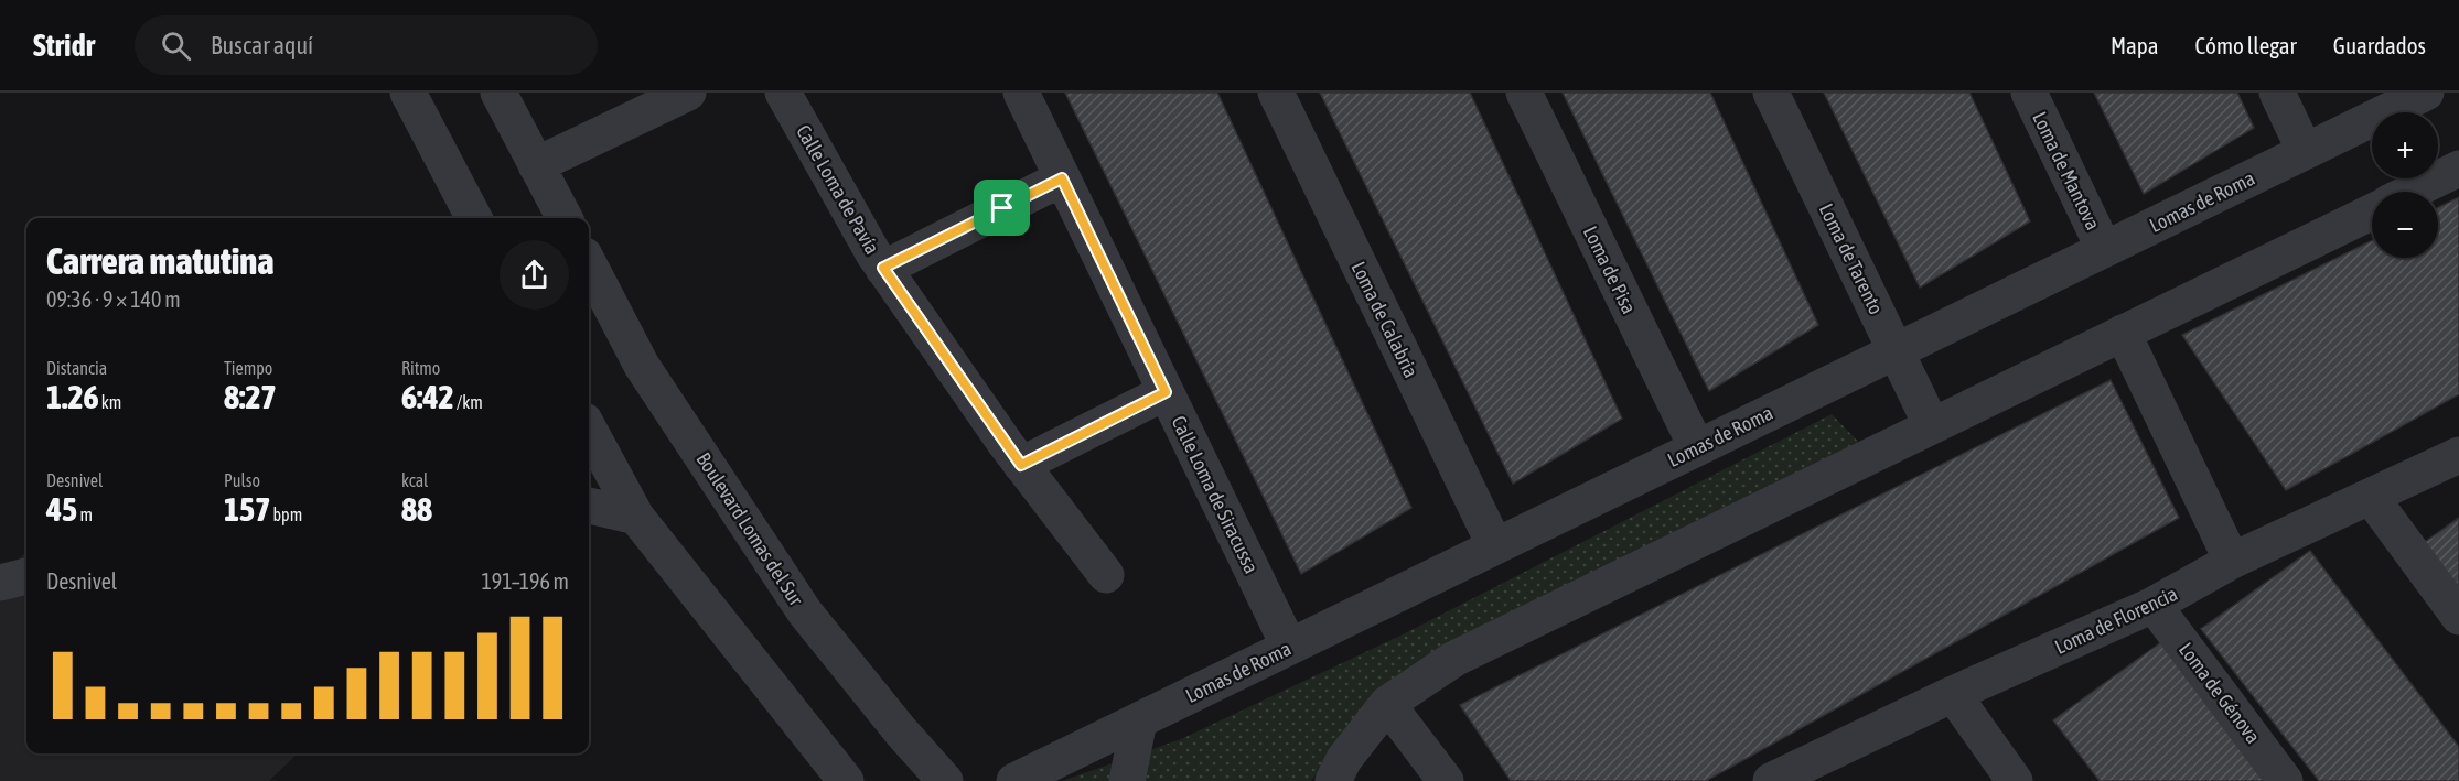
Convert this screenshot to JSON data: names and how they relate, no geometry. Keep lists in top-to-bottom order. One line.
{"streets":{"street":["Loma de Mantova","Calle Loma de Pavía","Lomas de Roma","Loma de Tarento","Loma de Pisa","Loma de Calabria","Calle Loma de Siracussa","Boulevard Lomas del Sur","Loma de Florencia","Loma de Génova"]},"crossings":[["Loma de Mantova","Lomas de Roma"],["Lomas de Roma","Loma de Tarento"],["Lomas de Roma","Loma de Pisa"],["Lomas de Roma","Loma de Calabria"],["Lomas de Roma","Calle Loma de Siracussa"],["Loma de Florencia","Loma de Génova"]],"page":{"header":"Stridr","search":"Buscar aquí","nav":["Mapa","Cómo llegar","Guardados"],"map_buttons":["+","−"],"heading":["Carrera matutina","09:36 · 9 × 140 m"],"stats":[["Distancia","1.26 km"],["Tiempo","8:27"],["Ritmo","6:42 /km"],["Desnivel","45 m"],["Pulso","157 bpm"],["kcal","88"]],"chart":["Desnivel","191–196 m"]}}
